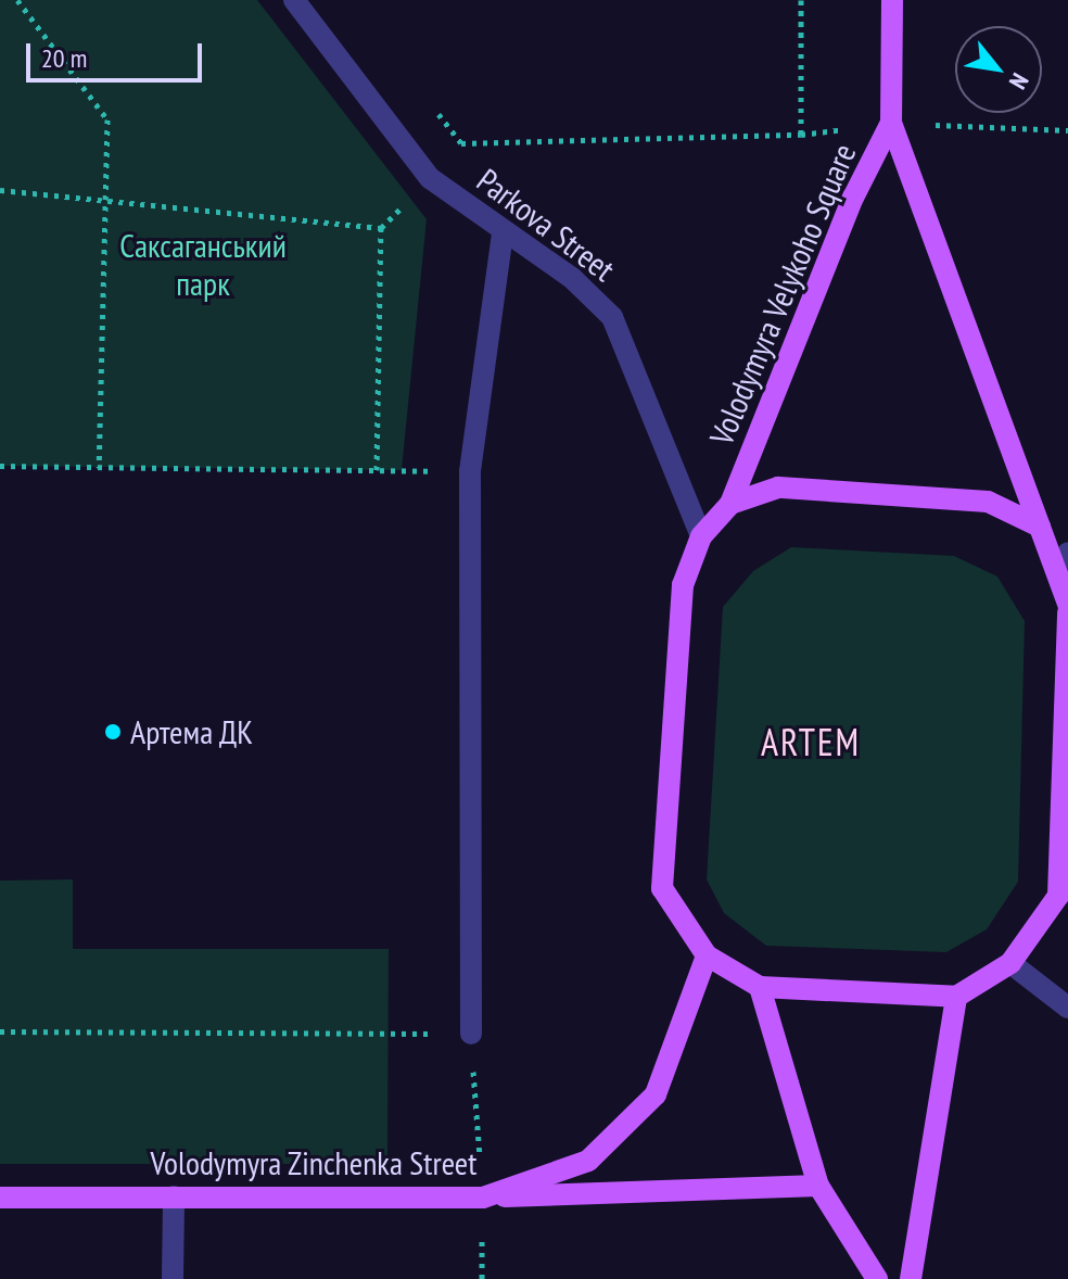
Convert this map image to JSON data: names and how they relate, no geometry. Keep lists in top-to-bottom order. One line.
{"streets":{"main road":["Volodymyra Velykoho Square","Volodymyra Zinchenka Street"],"street":["Parkova Street"]},"crossings":[["Parkova Street","Volodymyra Velykoho Square"],["Volodymyra Velykoho Square","Volodymyra Zinchenka Street"]],"districts":["ARTEM"],"parks":["Саксаганський парк"],"places":["Артема ДК"],"scale_bar":"20 m","north":"bottom right"}
